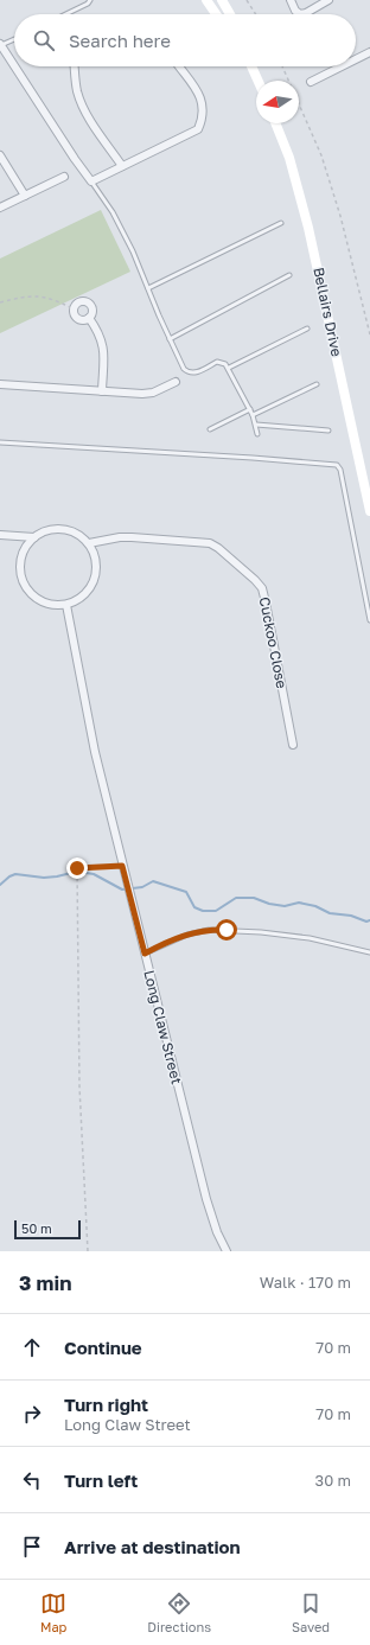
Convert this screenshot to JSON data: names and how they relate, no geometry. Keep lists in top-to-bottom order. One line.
{"streets":{"street":["Bellairs Drive","Cuckoo Close","Long Claw Street"]},"crossings":[["Cuckoo Close","Long Claw Street"]],"scale_bar":"50 m","north":"left","page":{"search":"Search here","scale":"50 m","heading":["3 min","Walk · 170 m"],"list":[["Continue","70 m"],["Turn right","Long Claw Street","70 m"],["Turn left","30 m"],"Arrive at destination"],"nav":["Map","Directions","Saved"]}}
